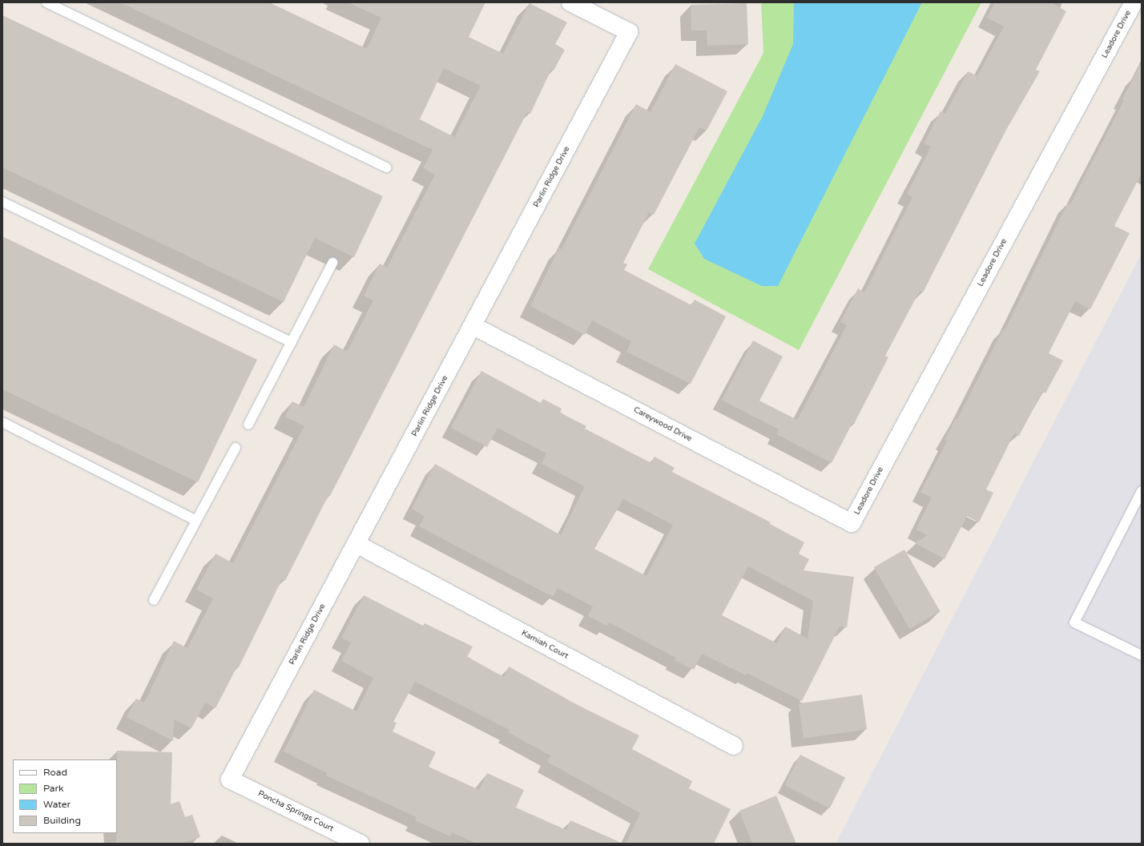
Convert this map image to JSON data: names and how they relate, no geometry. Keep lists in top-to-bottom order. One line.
{"streets":{"street":["Leadore Drive","Parlin Ridge Drive","Careywood Drive","Kamiah Court","Poncha Springs Court"]},"crossings":[["Leadore Drive","Careywood Drive"],["Parlin Ridge Drive","Careywood Drive"],["Parlin Ridge Drive","Kamiah Court"],["Parlin Ridge Drive","Poncha Springs Court"]],"legend":["Road","Park","Water","Building"]}
